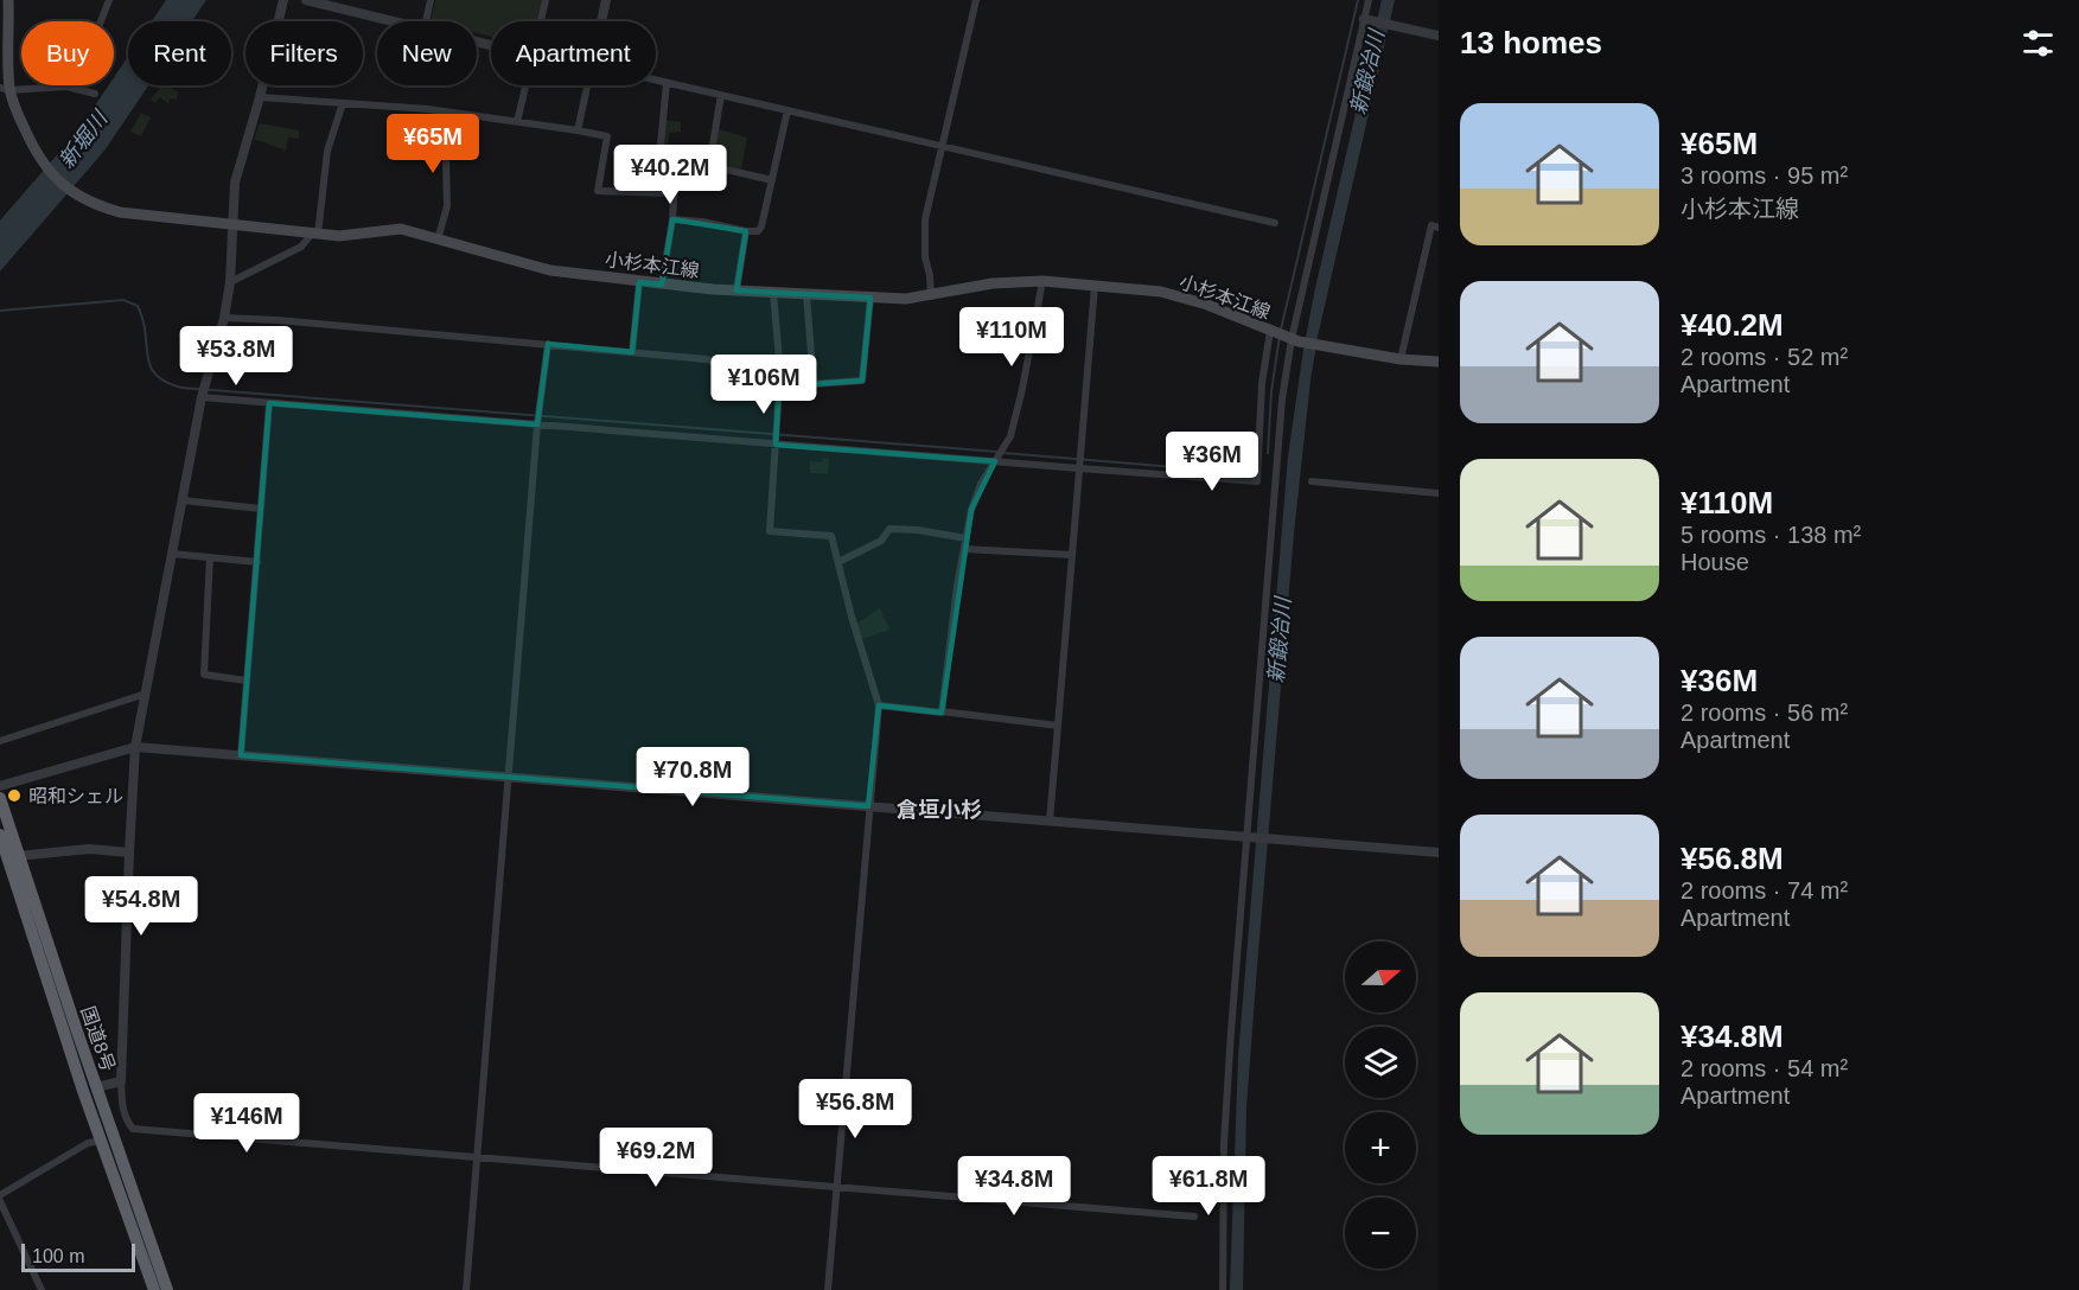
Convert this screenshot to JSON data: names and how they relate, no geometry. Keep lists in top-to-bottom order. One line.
{"streets":{"highway":["国道8号"],"main road":["小杉本江線"]},"districts":["倉垣小杉"],"water":["新鍛冶川","新堀川"],"places":["昭和シェル"],"scale_bar":"100 m","north":"right","page":{"heading":"13 homes","chip":["Buy","Rent","Filters","New","Apartment"],"list":[{"name":"¥65M","note":"3 rooms · 95 m² · 小杉本江線"},{"name":"¥40.2M","note":"2 rooms · 52 m² · Apartment"},{"name":"¥110M","note":"5 rooms · 138 m² · House"},{"name":"¥36M","note":"2 rooms · 56 m² · Apartment"},{"name":"¥56.8M","note":"2 rooms · 74 m² · Apartment"},{"name":"¥34.8M","note":"2 rooms · 54 m² · Apartment"}],"price":["¥65M","¥40.2M","¥110M","¥53.8M","¥106M","¥36M","¥70.8M","¥54.8M","¥56.8M","¥146M","¥69.2M","¥34.8M","¥61.8M"],"map_buttons":["+","−"],"scale":"100 m"}}
